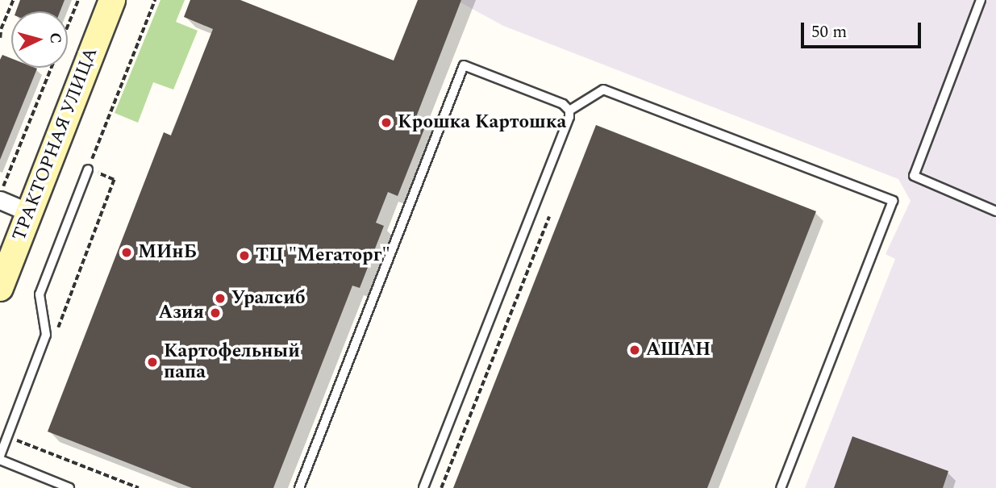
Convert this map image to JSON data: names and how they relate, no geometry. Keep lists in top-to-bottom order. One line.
{"streets":{"main road":["ТРАКТОРНАЯ УЛИЦА"]},"places":["Крошка Картошка","МИнБ","ТЦ \"Мегаторг\"","Уралсиб","Азия","АШАН","Картофельный папа"],"scale_bar":"50 m","north":"right"}
